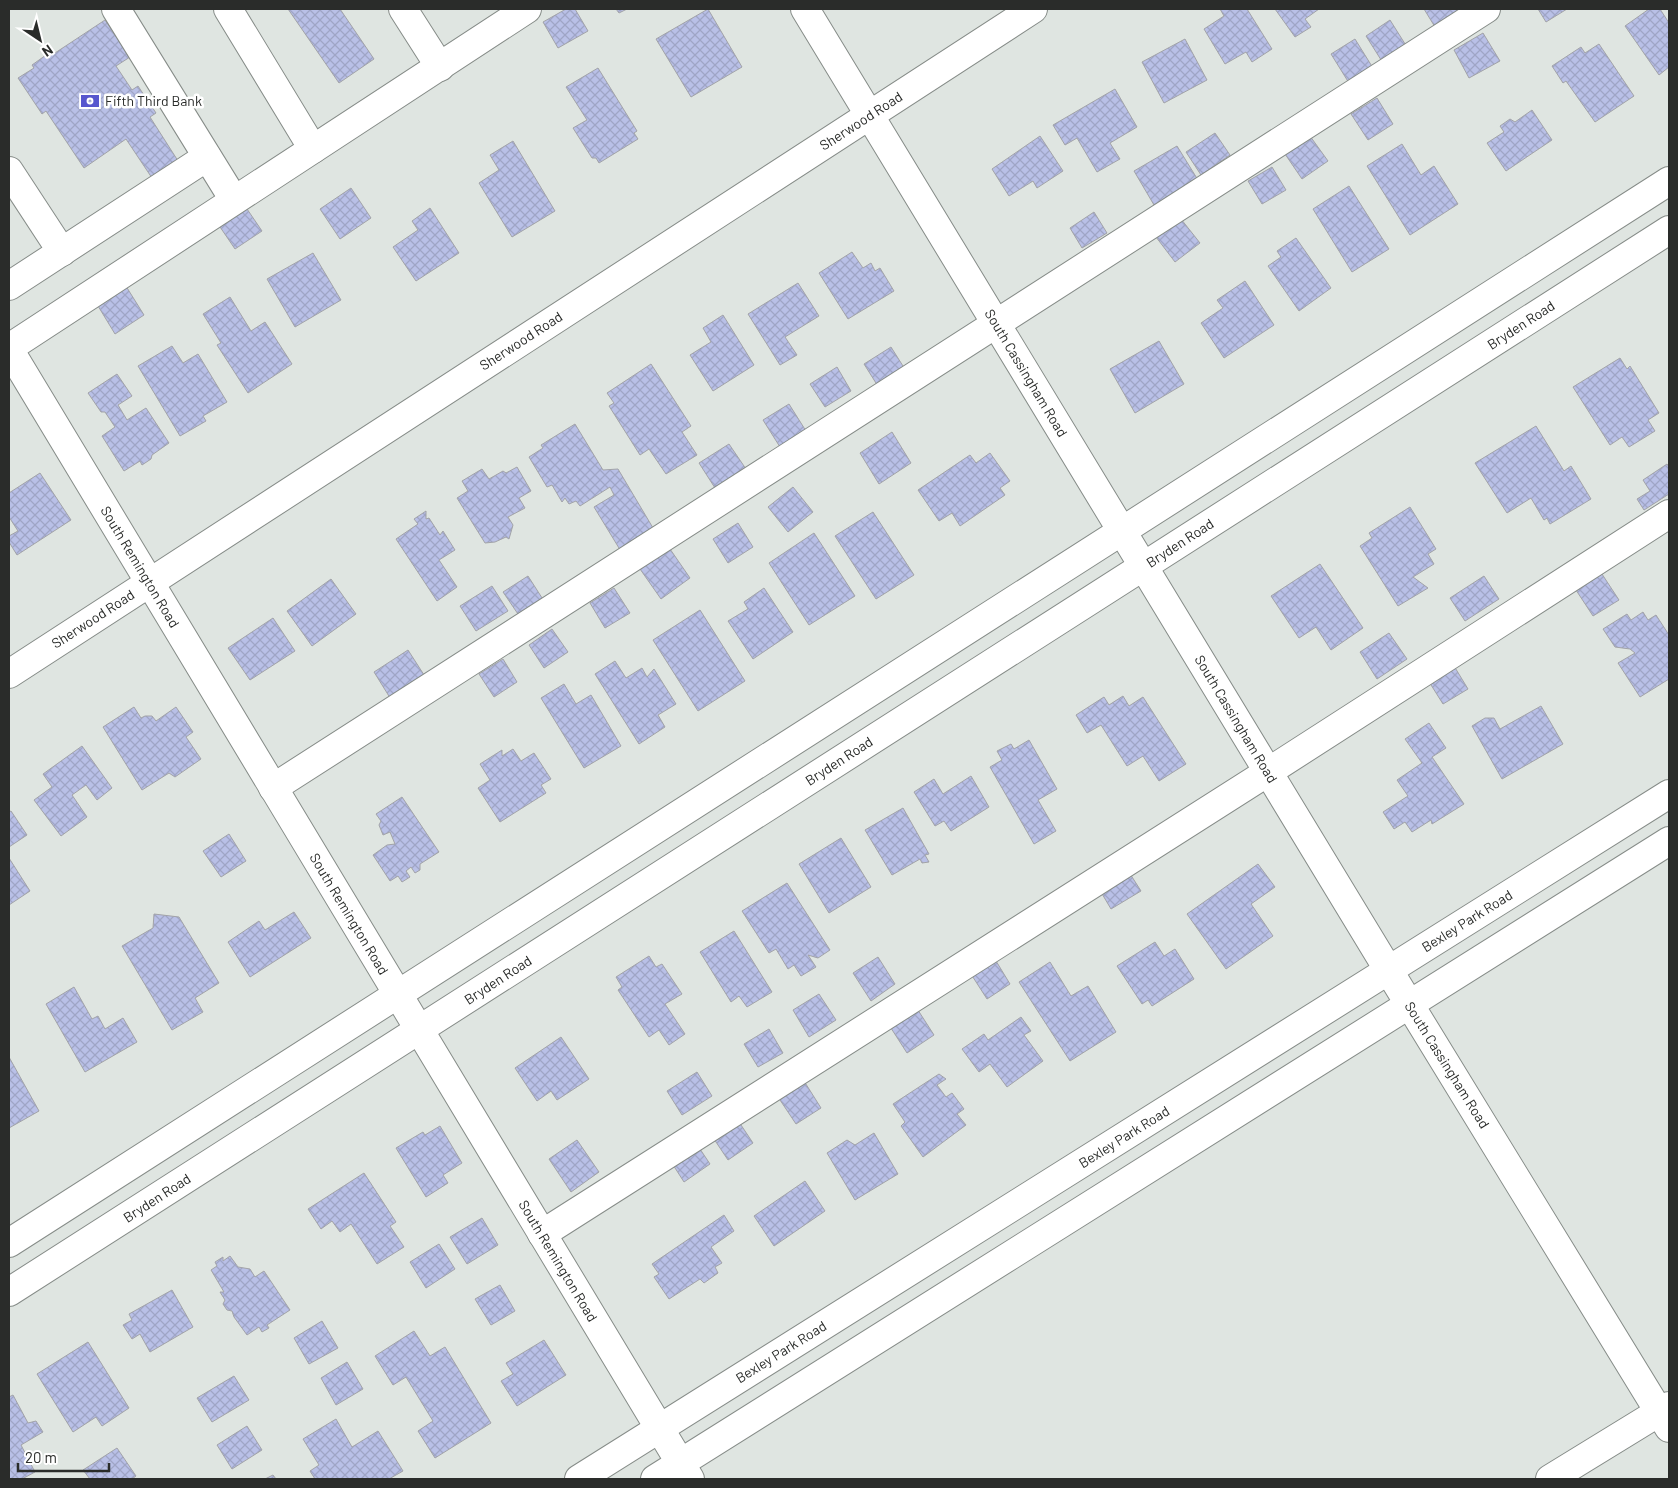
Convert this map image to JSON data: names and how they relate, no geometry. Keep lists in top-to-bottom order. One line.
{"streets":{"street":["Sherwood Road","Bryden Road","South Cassingham Road","South Remington Road","Bexley Park Road"]},"crossings":[["Sherwood Road","South Cassingham Road"],["Sherwood Road","South Remington Road"],["Bryden Road","South Cassingham Road"],["Bryden Road","South Remington Road"],["South Cassingham Road","Bexley Park Road"],["South Remington Road","Bexley Park Road"]],"places":{"bank":["Fifth Third Bank"]},"scale_bar":"20 m","north":"bottom right"}
